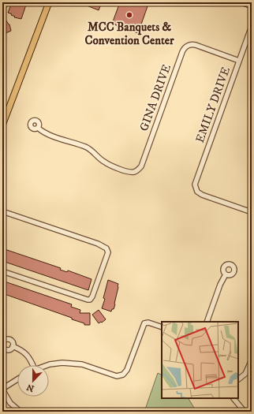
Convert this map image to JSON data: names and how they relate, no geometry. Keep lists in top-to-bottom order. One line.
{"streets":{"street":["GINA DRIVE","EMILY DRIVE"]},"crossings":[["GINA DRIVE","EMILY DRIVE"]],"places":["MCC Banquets & Convention Center"],"north":"bottom"}
